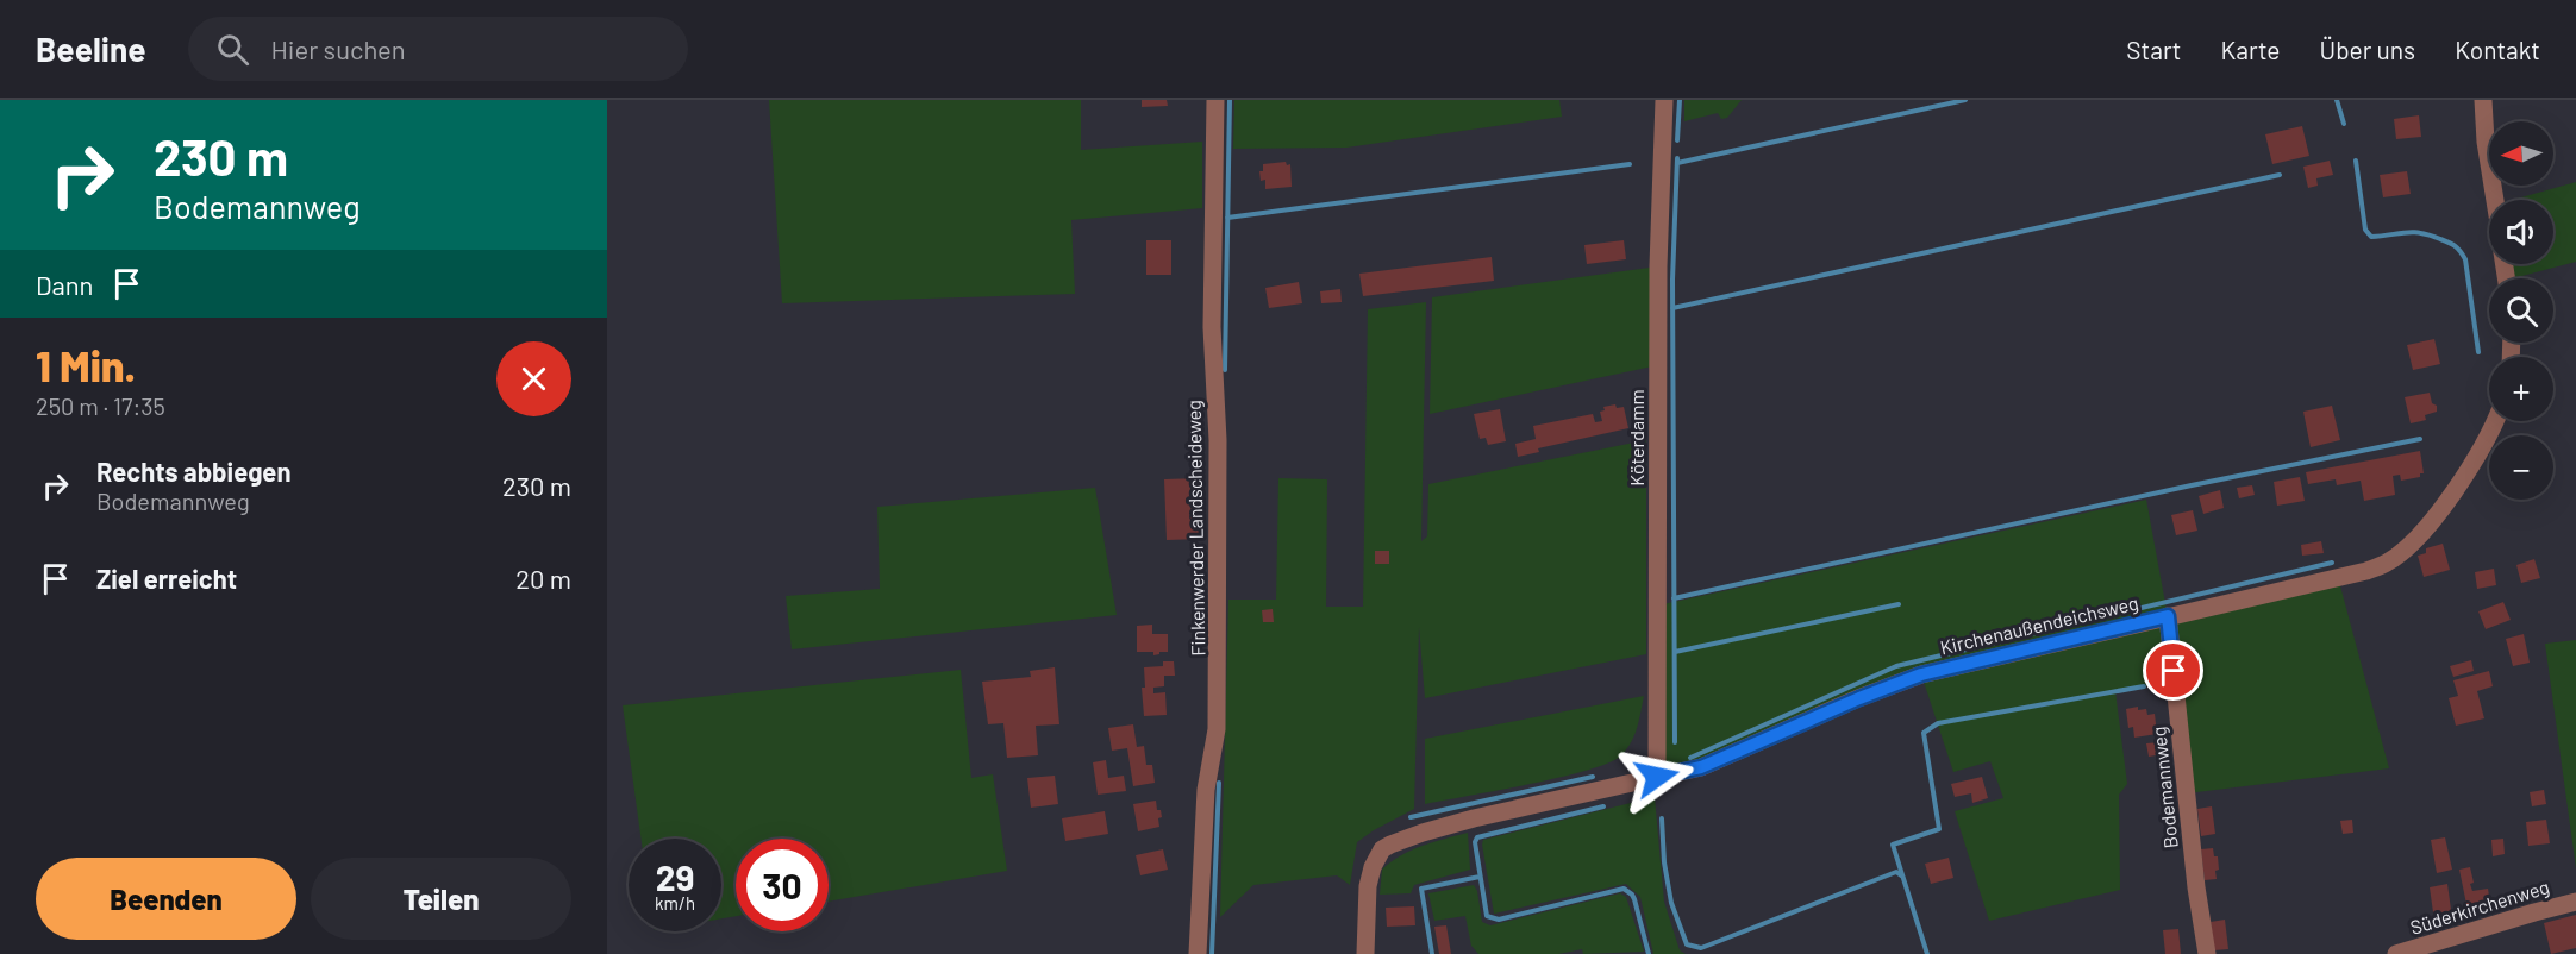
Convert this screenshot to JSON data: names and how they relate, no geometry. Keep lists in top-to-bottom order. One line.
{"streets":{"street":["Köterdamm","Finkenwerder Landscheideweg","Kirchenaußendeichsweg","Bodemannweg","Süderkirchenweg"]},"crossings":[["Köterdamm","Kirchenaußendeichsweg"],["Kirchenaußendeichsweg","Bodemannweg"]],"north":"left","page":{"header":"Beeline","search":"Hier suchen","nav":["Start","Karte","Über uns","Kontakt"],"turn":["230 m","Bodemannweg"],"map_buttons":["+","−"],"then":"Dann","heading":["1 Min.","250 m · 17:35"],"list":[{"name":"Rechts abbiegen","note":"Bodemannweg","value":"230 m"},{"name":"Ziel erreicht","value":"20 m"}],"speed":"29 km/h","limit":"30","buttons":["Beenden","Teilen"]}}
